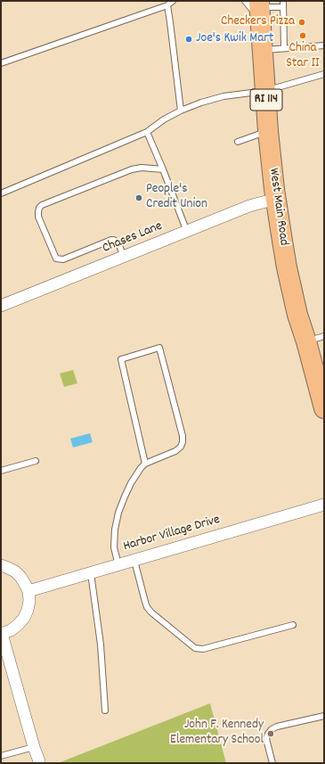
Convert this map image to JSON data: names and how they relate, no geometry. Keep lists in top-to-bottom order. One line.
{"streets":{"highway":["RI 114","West Main Road"],"street":["Chases Lane","Harbor Village Drive"]},"crossings":[["West Main Road","Chases Lane"]],"places":["Checkers Pizza","China Star II","Joe's Kwik Mart","People's Credit Union","John F. Kennedy Elementary School"]}
